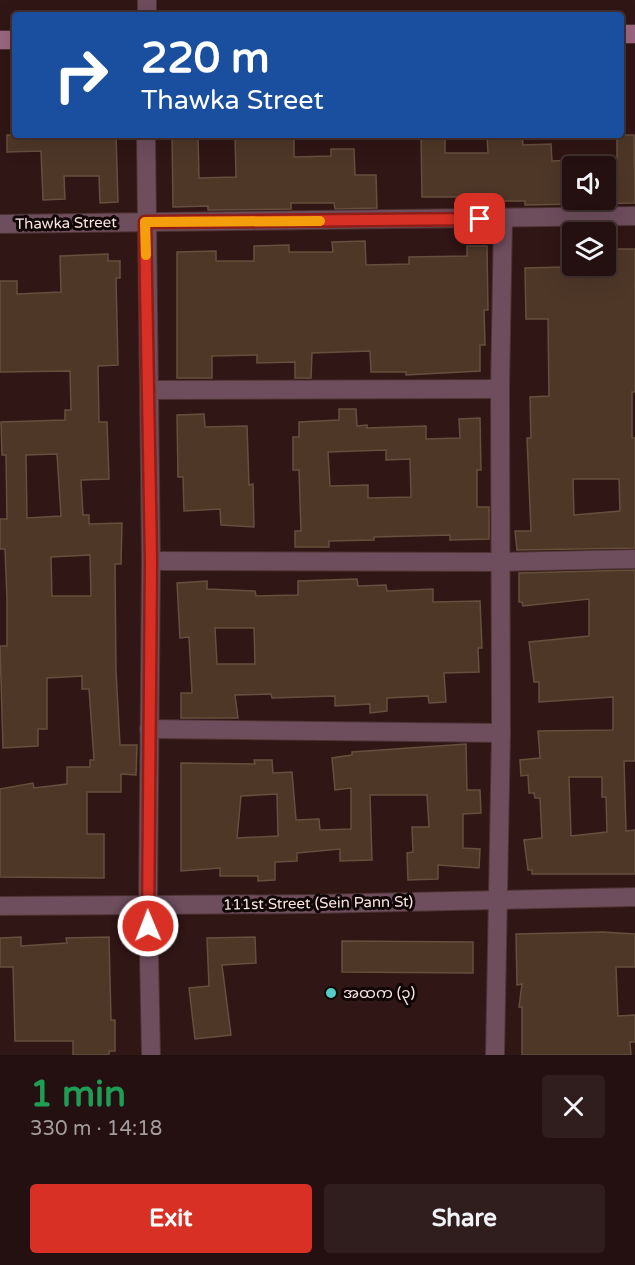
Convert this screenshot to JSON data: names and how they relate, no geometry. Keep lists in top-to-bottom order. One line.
{"streets":{"street":["Thawka Street","111st Street (Sein Pann St)"]},"places":["အထက (၃)"],"page":{"turn":["220 m","Thawka Street"],"heading":["1 min","330 m · 14:18"],"buttons":["Exit","Share"]}}
